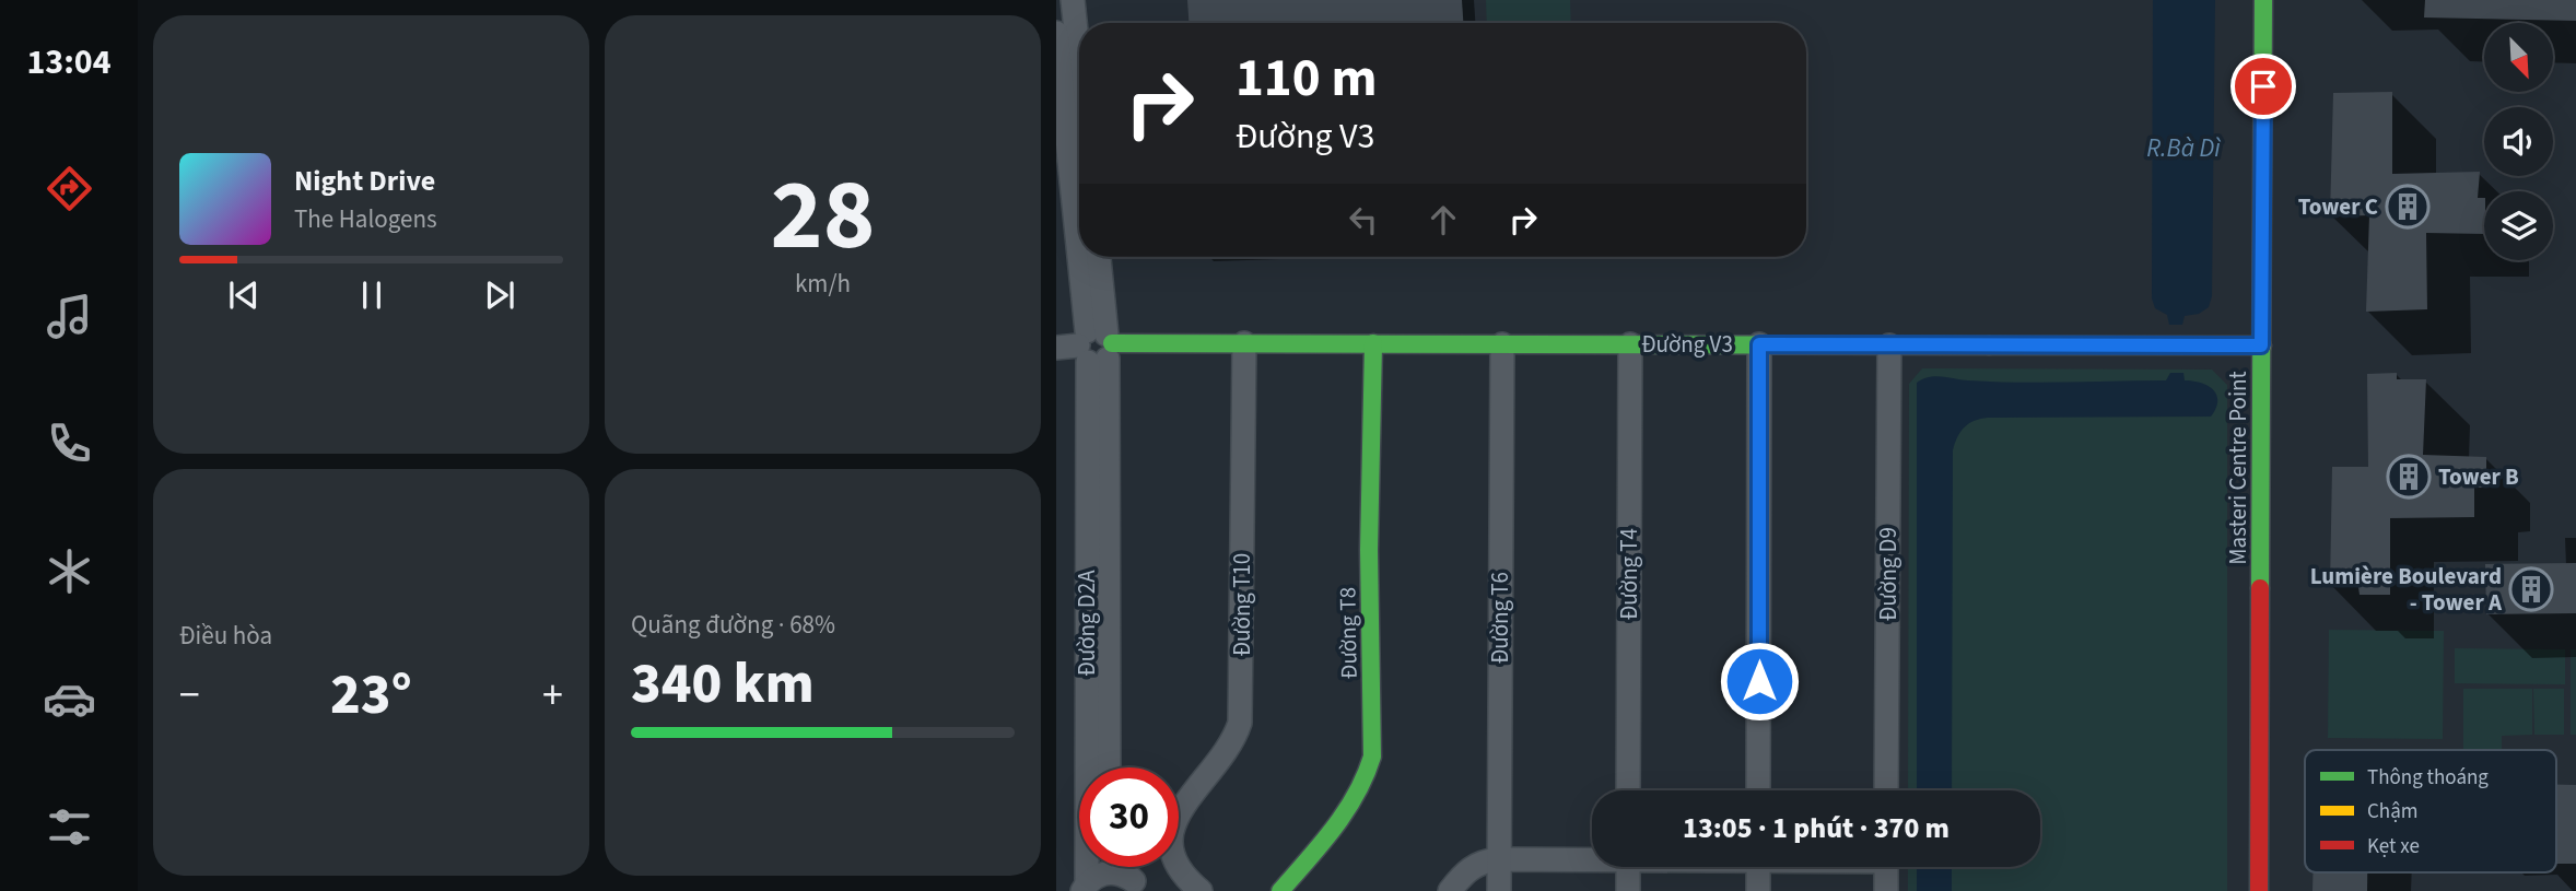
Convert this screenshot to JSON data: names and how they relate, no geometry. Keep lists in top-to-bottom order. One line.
{"streets":{"street":["Đường V3","Masteri Centre Point","Đường T4","Đường D9","Đường T10","Đường T6","Đường D2A","Đường T8"]},"crossings":[["Đường V3","Masteri Centre Point"],["Đường V3","Đường T4"],["Đường V3","Đường D9"],["Đường V3","Đường T10"],["Đường V3","Đường T6"],["Đường V3","Đường D2A"],["Đường V3","Đường T8"]],"water":["R.Bà Dì"],"places":{"building":["Tower C","Tower B","Lumière Boulevard - Tower A"]},"legend":["Thông thoáng","Chậm","Kẹt xe"],"north":"bottom right","page":{"tabs":"13:04","tile":[["28","km/h"],"Điều hòa",["Quãng đường · 68%","340 km"]],"turn":["110 m","Đường V3"],"song":["Night Drive","The Halogens"],"heat":["−","23°","+"],"limit":"30","trip":"13:05 · 1 phút · 370 m"}}
